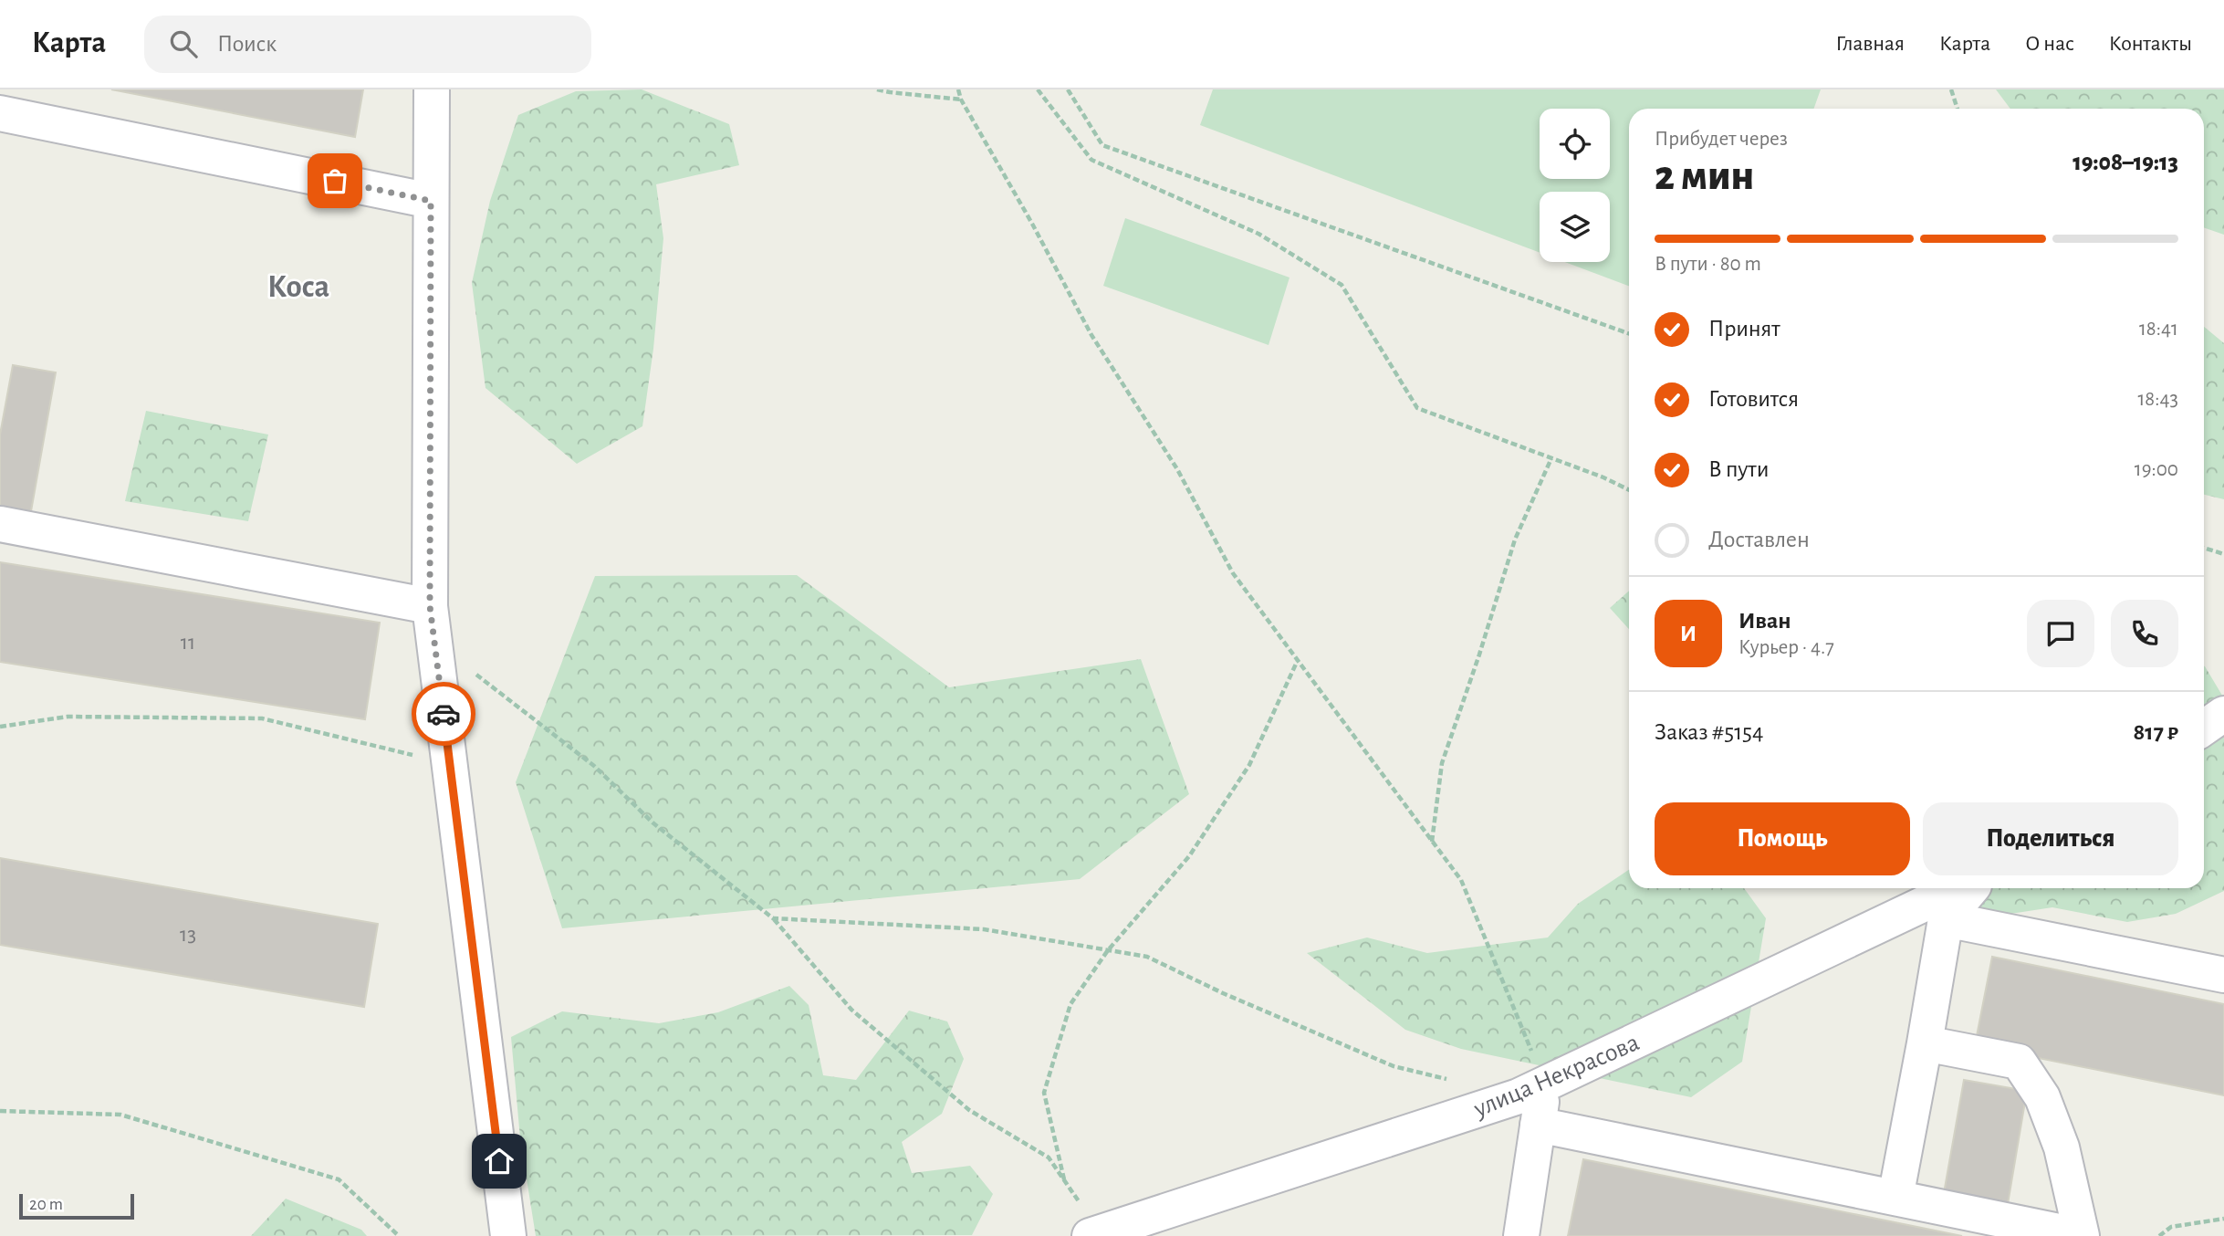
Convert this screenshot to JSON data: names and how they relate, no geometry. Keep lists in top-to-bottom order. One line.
{"streets":{"street":["улица Некрасова"]},"districts":["Коса"],"house_numbers":["11","13"],"scale_bar":"20 m","page":{"header":"Карта","search":"Поиск","nav":["Главная","Карта","О нас","Контакты"],"heading":["2 мин","Прибудет через","19:08–19:13"],"panel":["Иван","Курьер · 4.7","Заказ #5154","817 ₽"],"bar":"В пути · 80 m","list":[["Принят","18:41"],["Готовится","18:43"],["В пути","19:00"],"Доставлен"],"round":"И","buttons":["Помощь","Поделиться"],"scale":"20 m"}}
